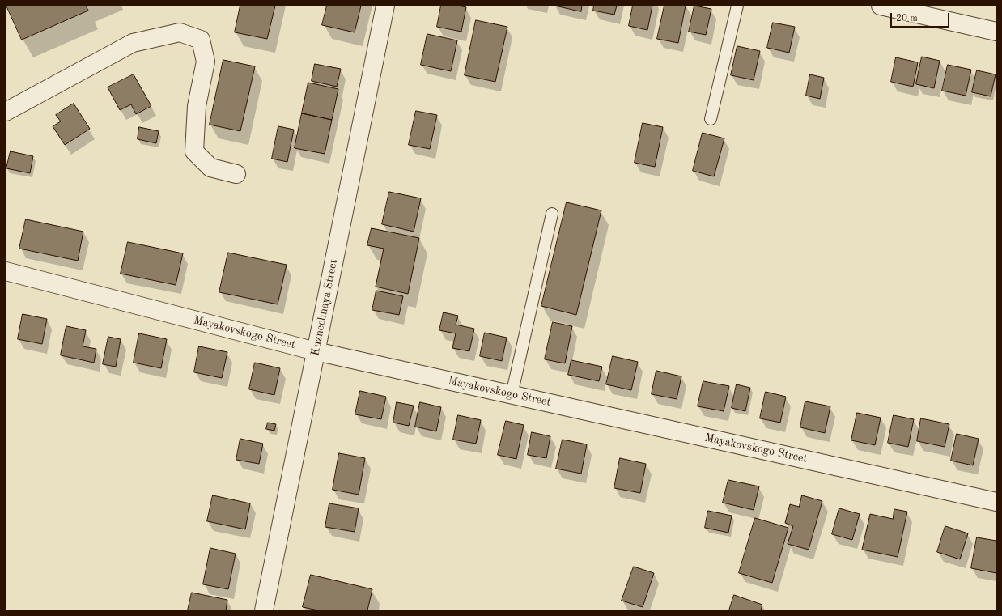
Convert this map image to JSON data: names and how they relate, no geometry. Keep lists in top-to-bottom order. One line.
{"streets":{"street":["Kuznechnaya Street","Mayakovskogo Street"]},"crossings":[["Kuznechnaya Street","Mayakovskogo Street"]],"scale_bar":"20 m"}
